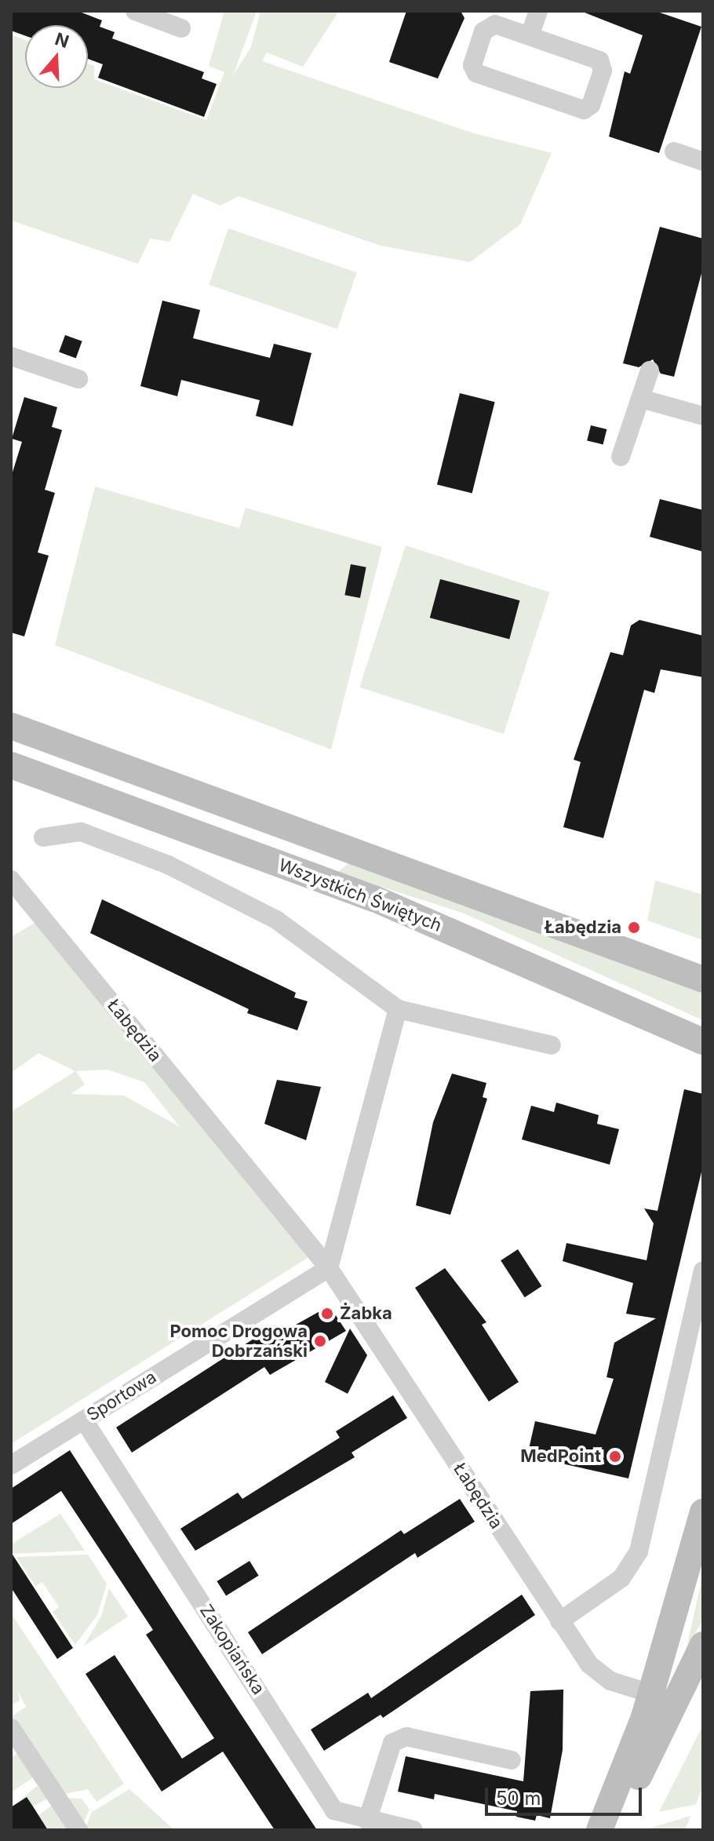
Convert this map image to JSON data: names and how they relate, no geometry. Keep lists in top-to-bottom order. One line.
{"streets":{"street":["Wszystkich Świętych","Łabędzia","Sportowa","Zakopiańska"]},"crossings":[["Łabędzia","Sportowa"],["Sportowa","Zakopiańska"]],"places":["Łabędzia","Żabka","Pomoc Drogowa Dobrzański","MedPoint"],"scale_bar":"50 m","north":"top"}
